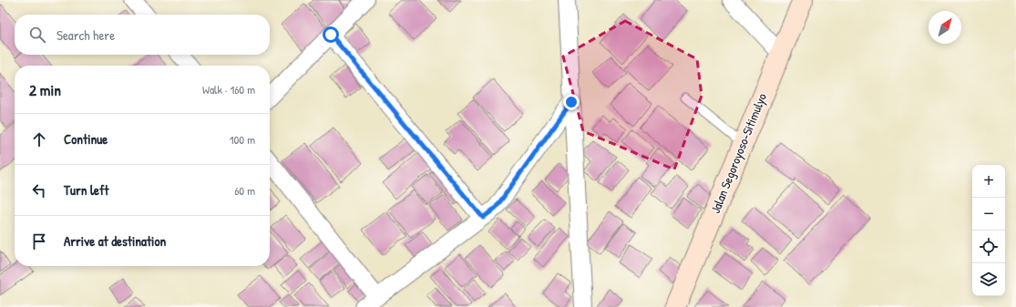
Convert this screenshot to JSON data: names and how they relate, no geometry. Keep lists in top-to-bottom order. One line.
{"streets":{"main road":["Jalan Segoroyoso-Sitimulyo"]},"north":"top right","page":{"search":"Search here","heading":["2 min","Walk · 160 m"],"list":[["Continue","100 m"],["Turn left","60 m"],"Arrive at destination"],"map_buttons":["+","−"]}}
